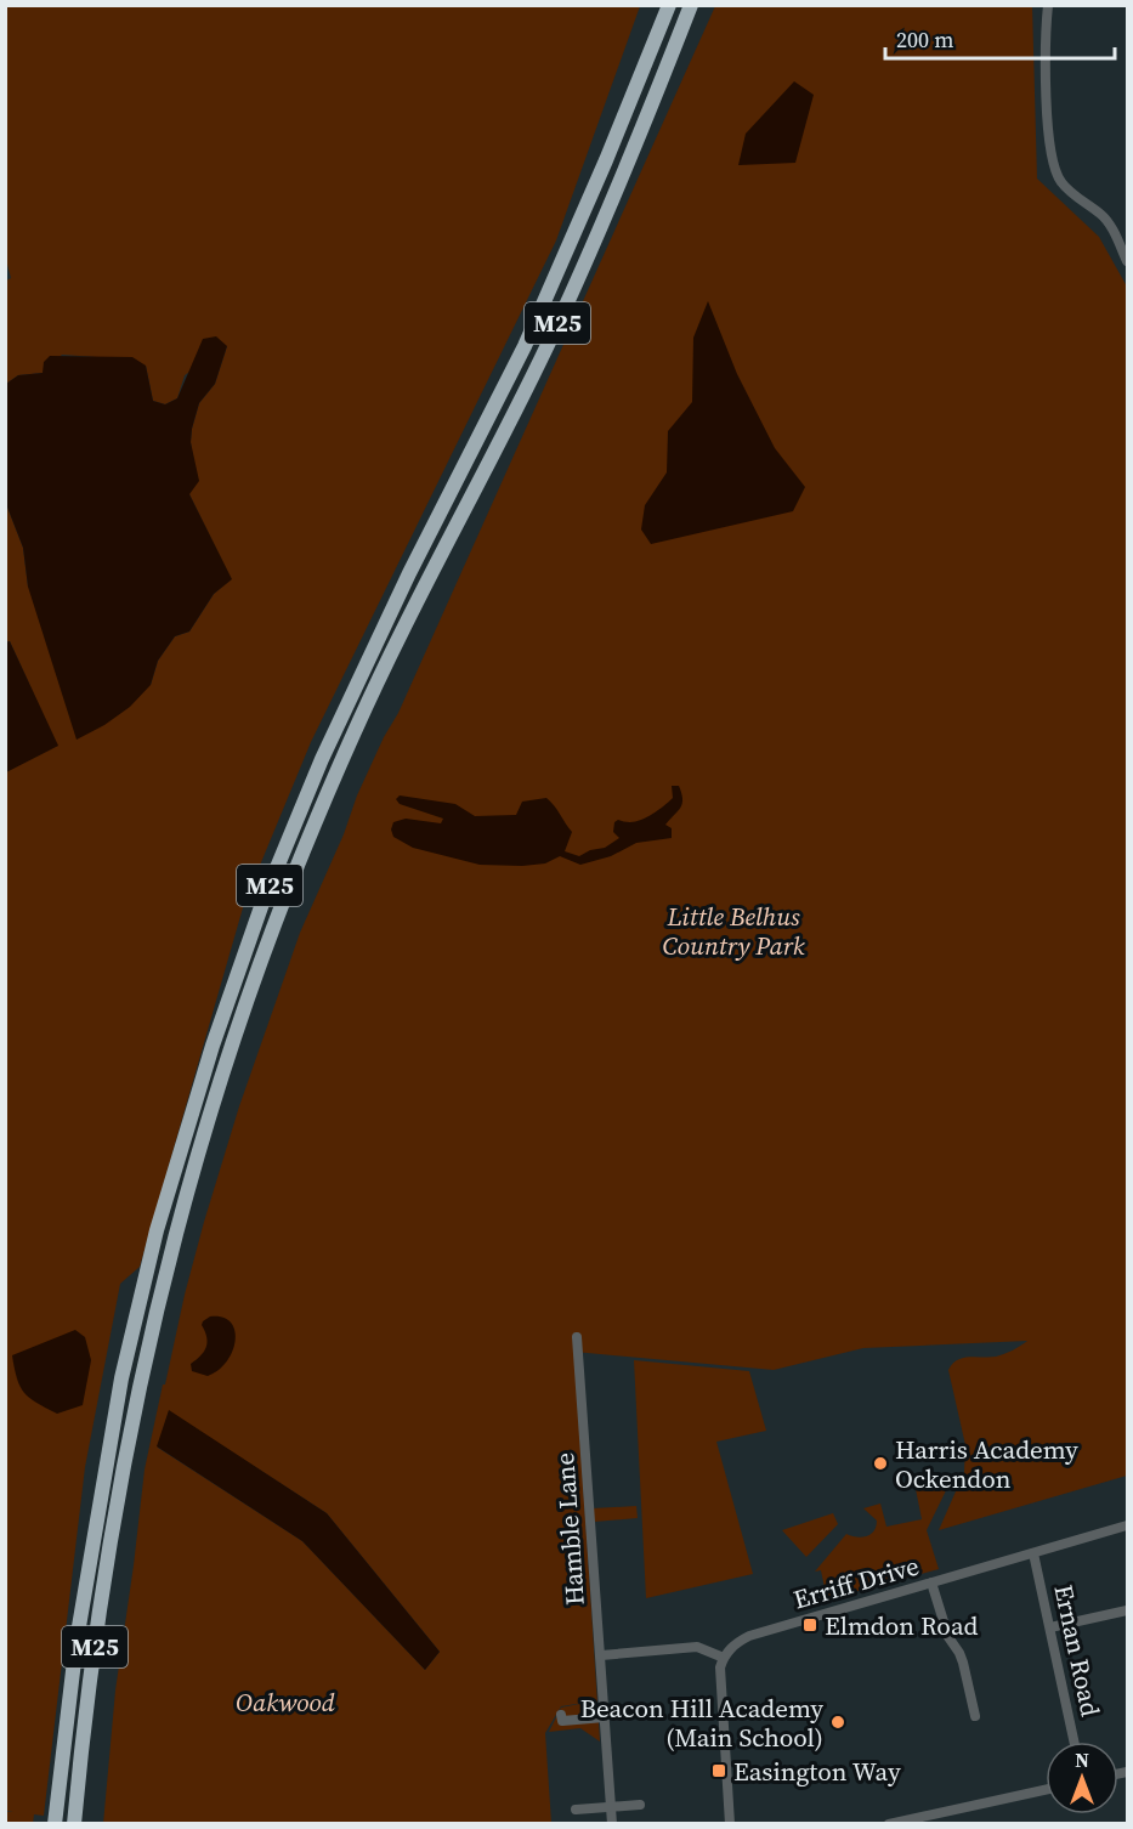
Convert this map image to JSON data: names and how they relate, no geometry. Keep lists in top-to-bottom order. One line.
{"streets":{"highway":["M25"],"street":["Hamble Lane","Erriff Drive","Ernan Road"]},"crossings":[["Erriff Drive","Ernan Road"]],"parks":["Little Belhus Country Park","Oakwood"],"places":{"other":["Harris Academy Ockendon","Beacon Hill Academy (Main School)"],"transit":["Elmdon Road","Easington Way"]},"scale_bar":"200 m","north":"top"}
